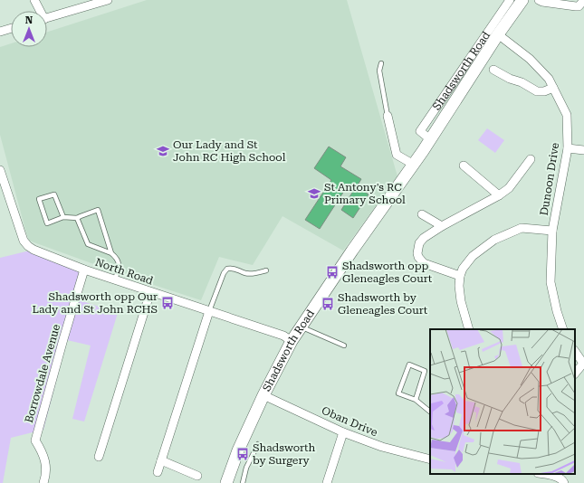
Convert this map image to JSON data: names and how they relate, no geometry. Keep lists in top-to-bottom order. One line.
{"streets":{"main road":["Shadsworth Road"],"street":["Dunoon Drive","North Road","Borrowdale Avenue","Oban Drive"]},"crossings":[["Shadsworth Road","Dunoon Drive"],["Shadsworth Road","North Road"],["Shadsworth Road","Oban Drive"],["North Road","Borrowdale Avenue"]],"places":{"school or university":["Our Lady and St John RC High School","St Antony's RC Primary School"],"bus stop":["Shadsworth opp Gleneagles Court","Shadsworth opp Our Lady and St John RCHS","Shadsworth by Gleneagles Court","Shadsworth by Surgery"]},"north":"top"}
